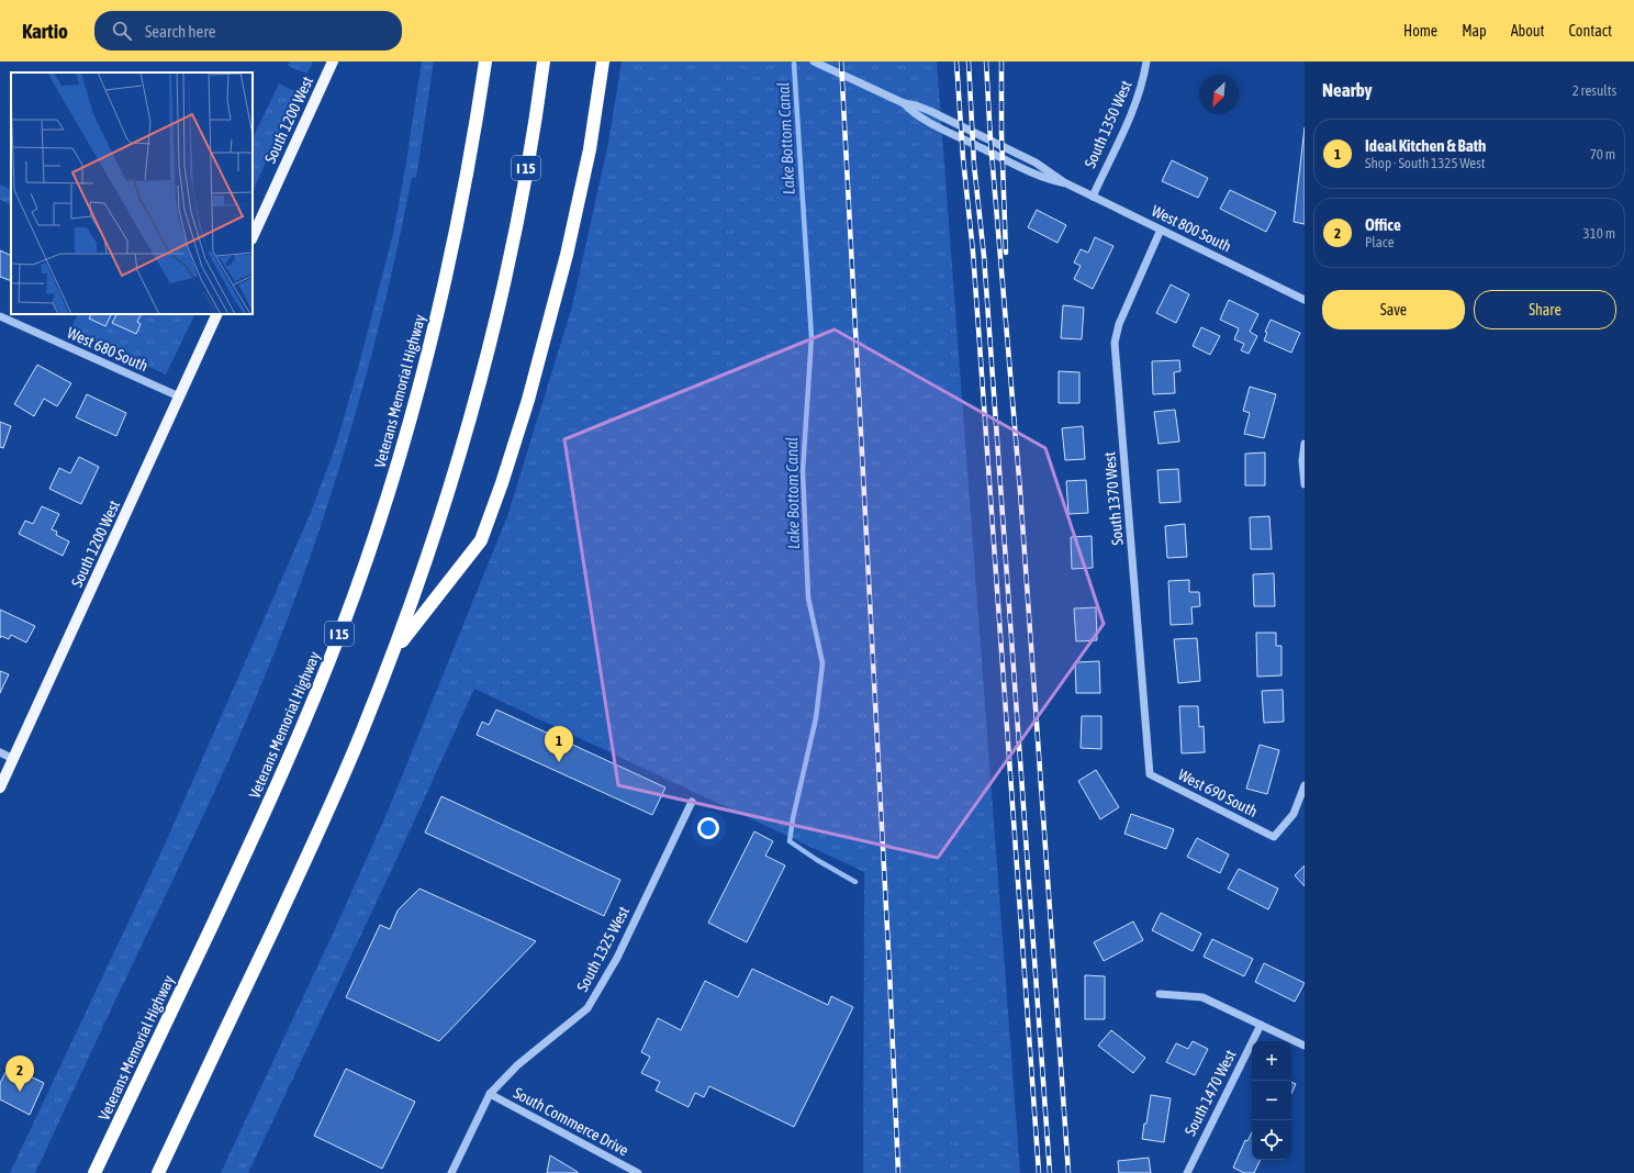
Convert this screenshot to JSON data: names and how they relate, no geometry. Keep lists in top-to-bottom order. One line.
{"streets":{"highway":["I 15","Veterans Memorial Highway"],"main road":["South 1200 West"],"street":["South 1350 West","West 800 South","West 680 South","South 1370 West","West 690 South","South 1325 West","South 1470 West","South Commerce Drive"]},"crossings":[["South 1200 West","West 680 South"],["South 1350 West","West 800 South"],["West 800 South","South 1370 West"],["South 1370 West","West 690 South"],["South 1325 West","South Commerce Drive"]],"water":["Lake Bottom Canal"],"north":"bottom left","page":{"header":"Kartio","search":"Search here","nav":["Home","Map","About","Contact"],"heading":["Nearby","2 results"],"list":[{"mark":"1","name":"Ideal Kitchen & Bath","note":"Shop · South 1325 West","value":"70 m"},{"mark":"2","name":"Office","note":"Place","value":"310 m"}],"buttons":["Save","Share"],"pins":["1","2"],"map_buttons":["+","−"]}}
